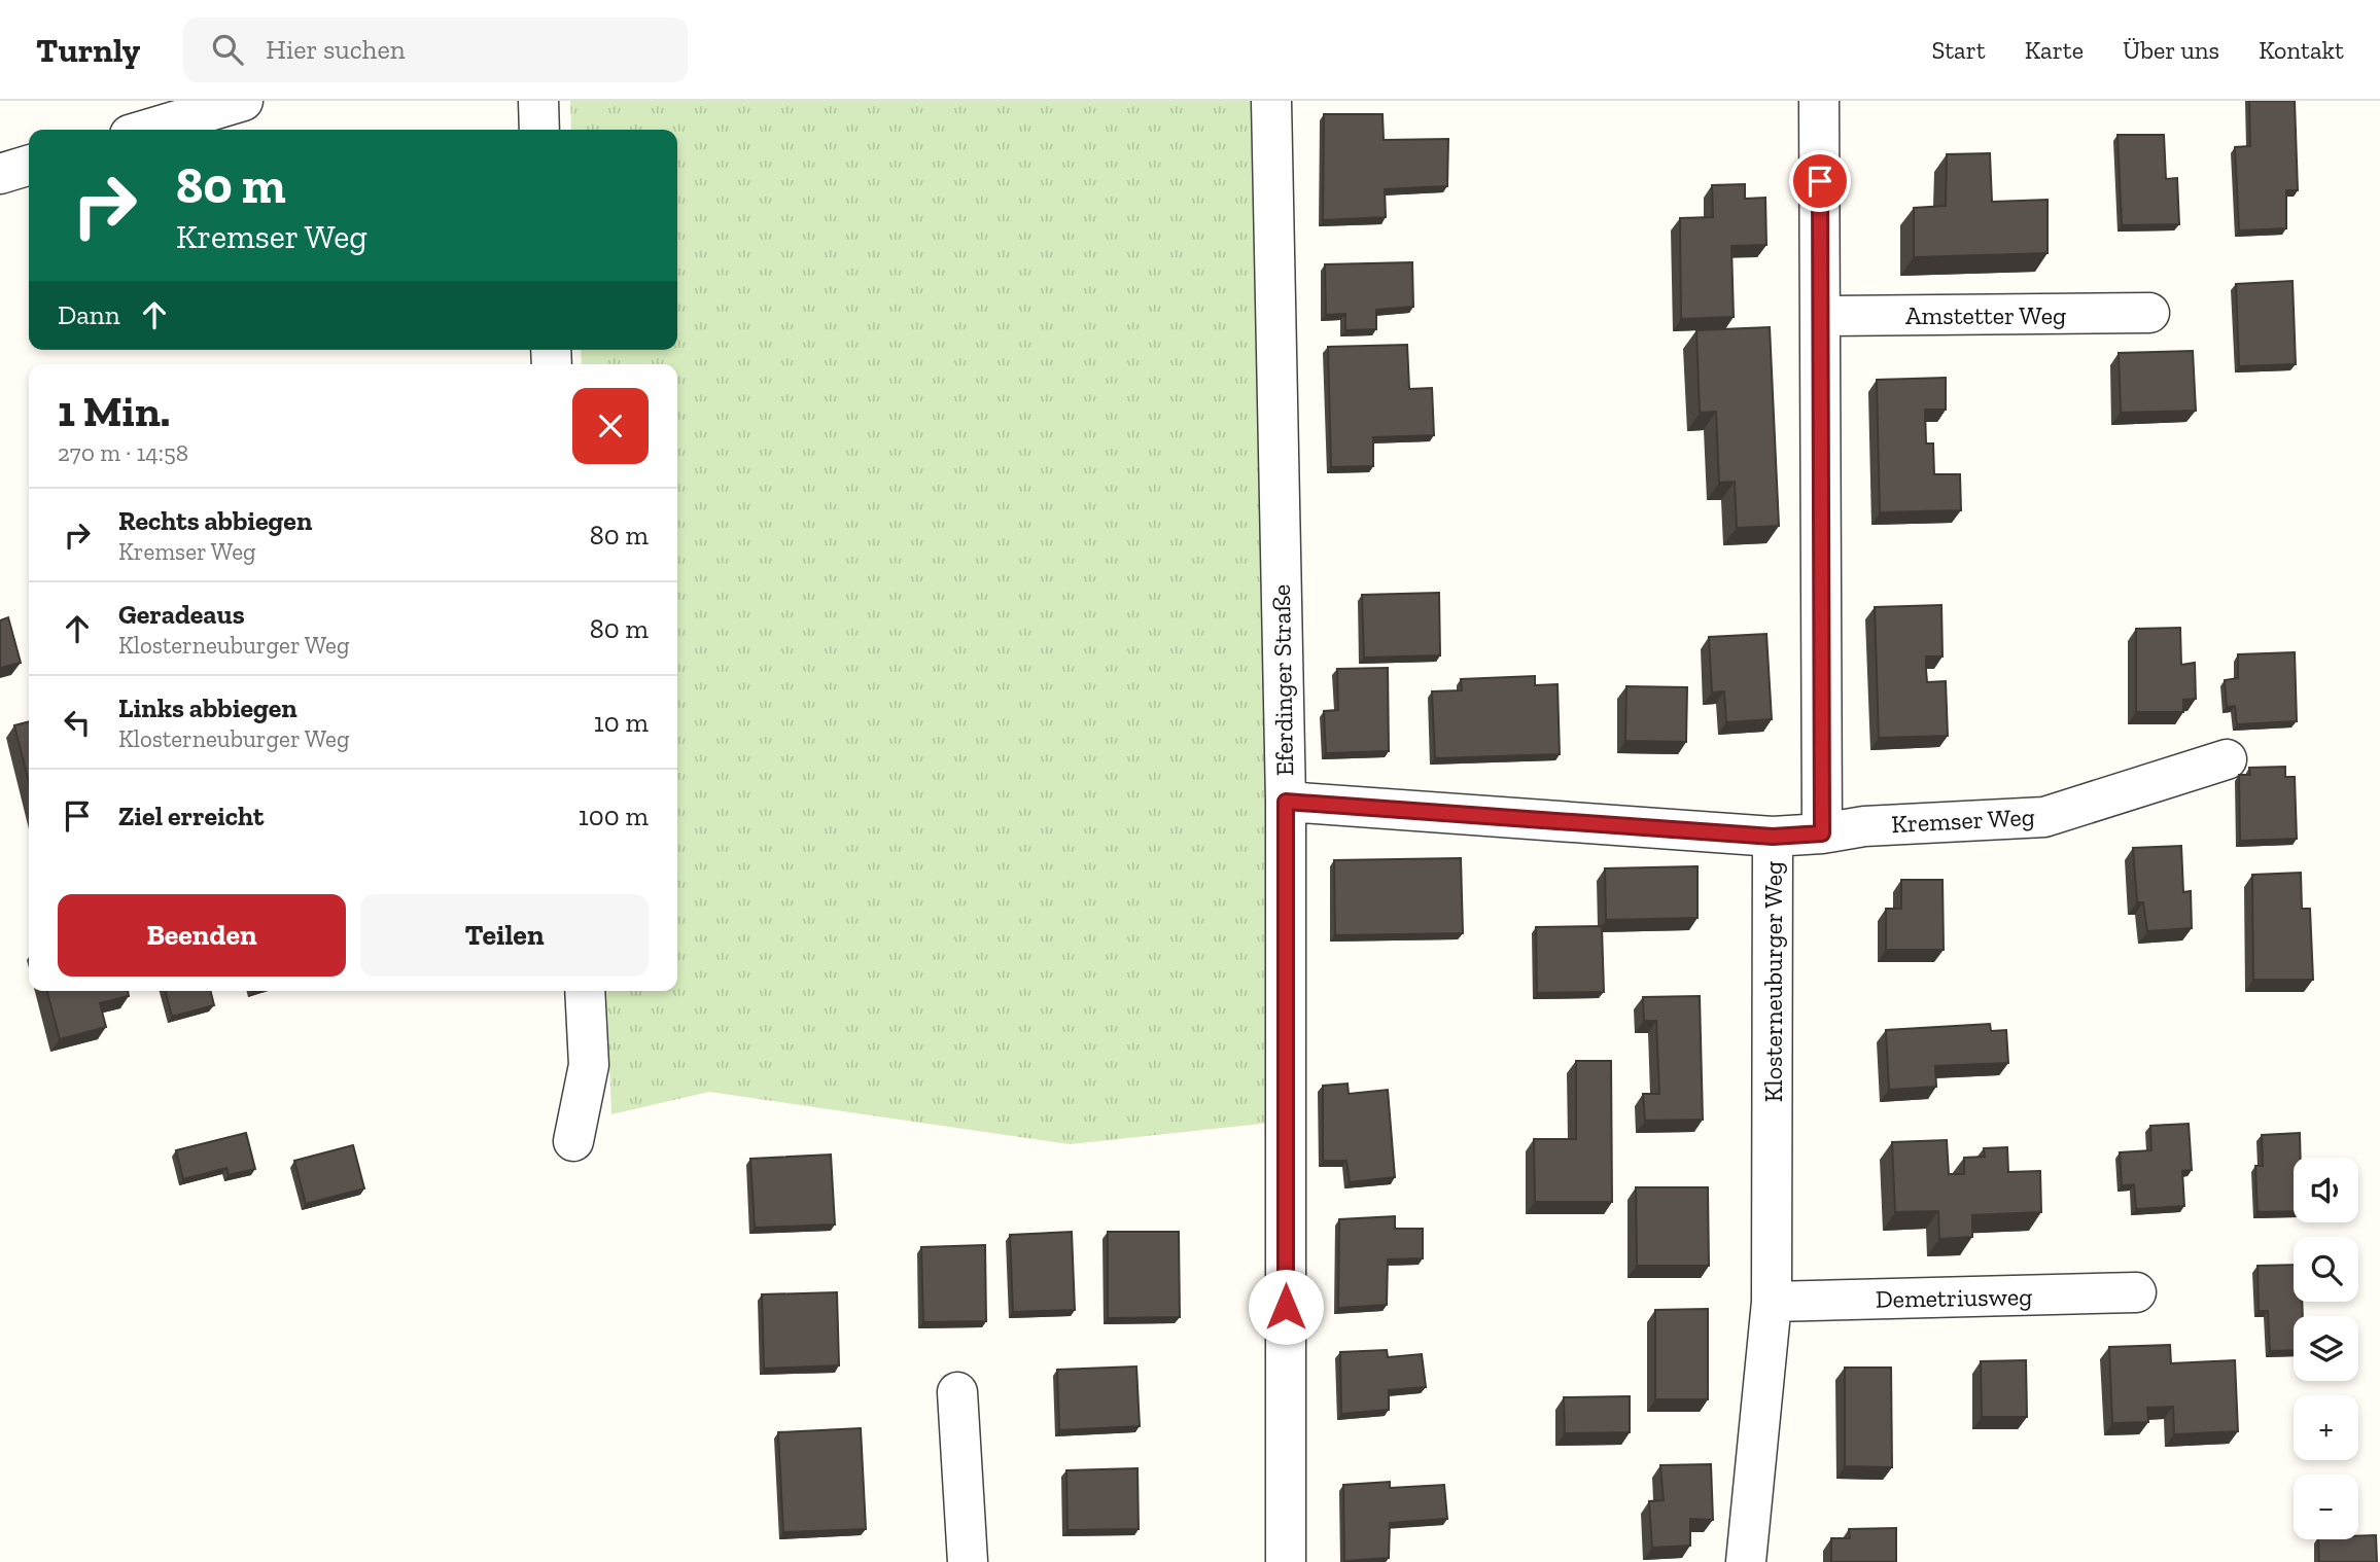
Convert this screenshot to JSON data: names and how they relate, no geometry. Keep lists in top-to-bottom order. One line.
{"streets":{"street":["Amstetter Weg","Eferdinger Straße","Kremser Weg","Klosterneuburger Weg","Demetriusweg"]},"crossings":[["Kremser Weg","Klosterneuburger Weg"],["Klosterneuburger Weg","Demetriusweg"]],"page":{"header":"Turnly","search":"Hier suchen","nav":["Start","Karte","Über uns","Kontakt"],"turn":["80 m","Kremser Weg"],"then":"Dann","heading":["1 Min.","270 m · 14:58"],"list":[{"name":"Rechts abbiegen","note":"Kremser Weg","value":"80 m"},{"name":"Geradeaus","note":"Klosterneuburger Weg","value":"80 m"},{"name":"Links abbiegen","note":"Klosterneuburger Weg","value":"10 m"},{"name":"Ziel erreicht","value":"100 m"}],"buttons":["Beenden","Teilen"],"map_buttons":["+","−"]}}
